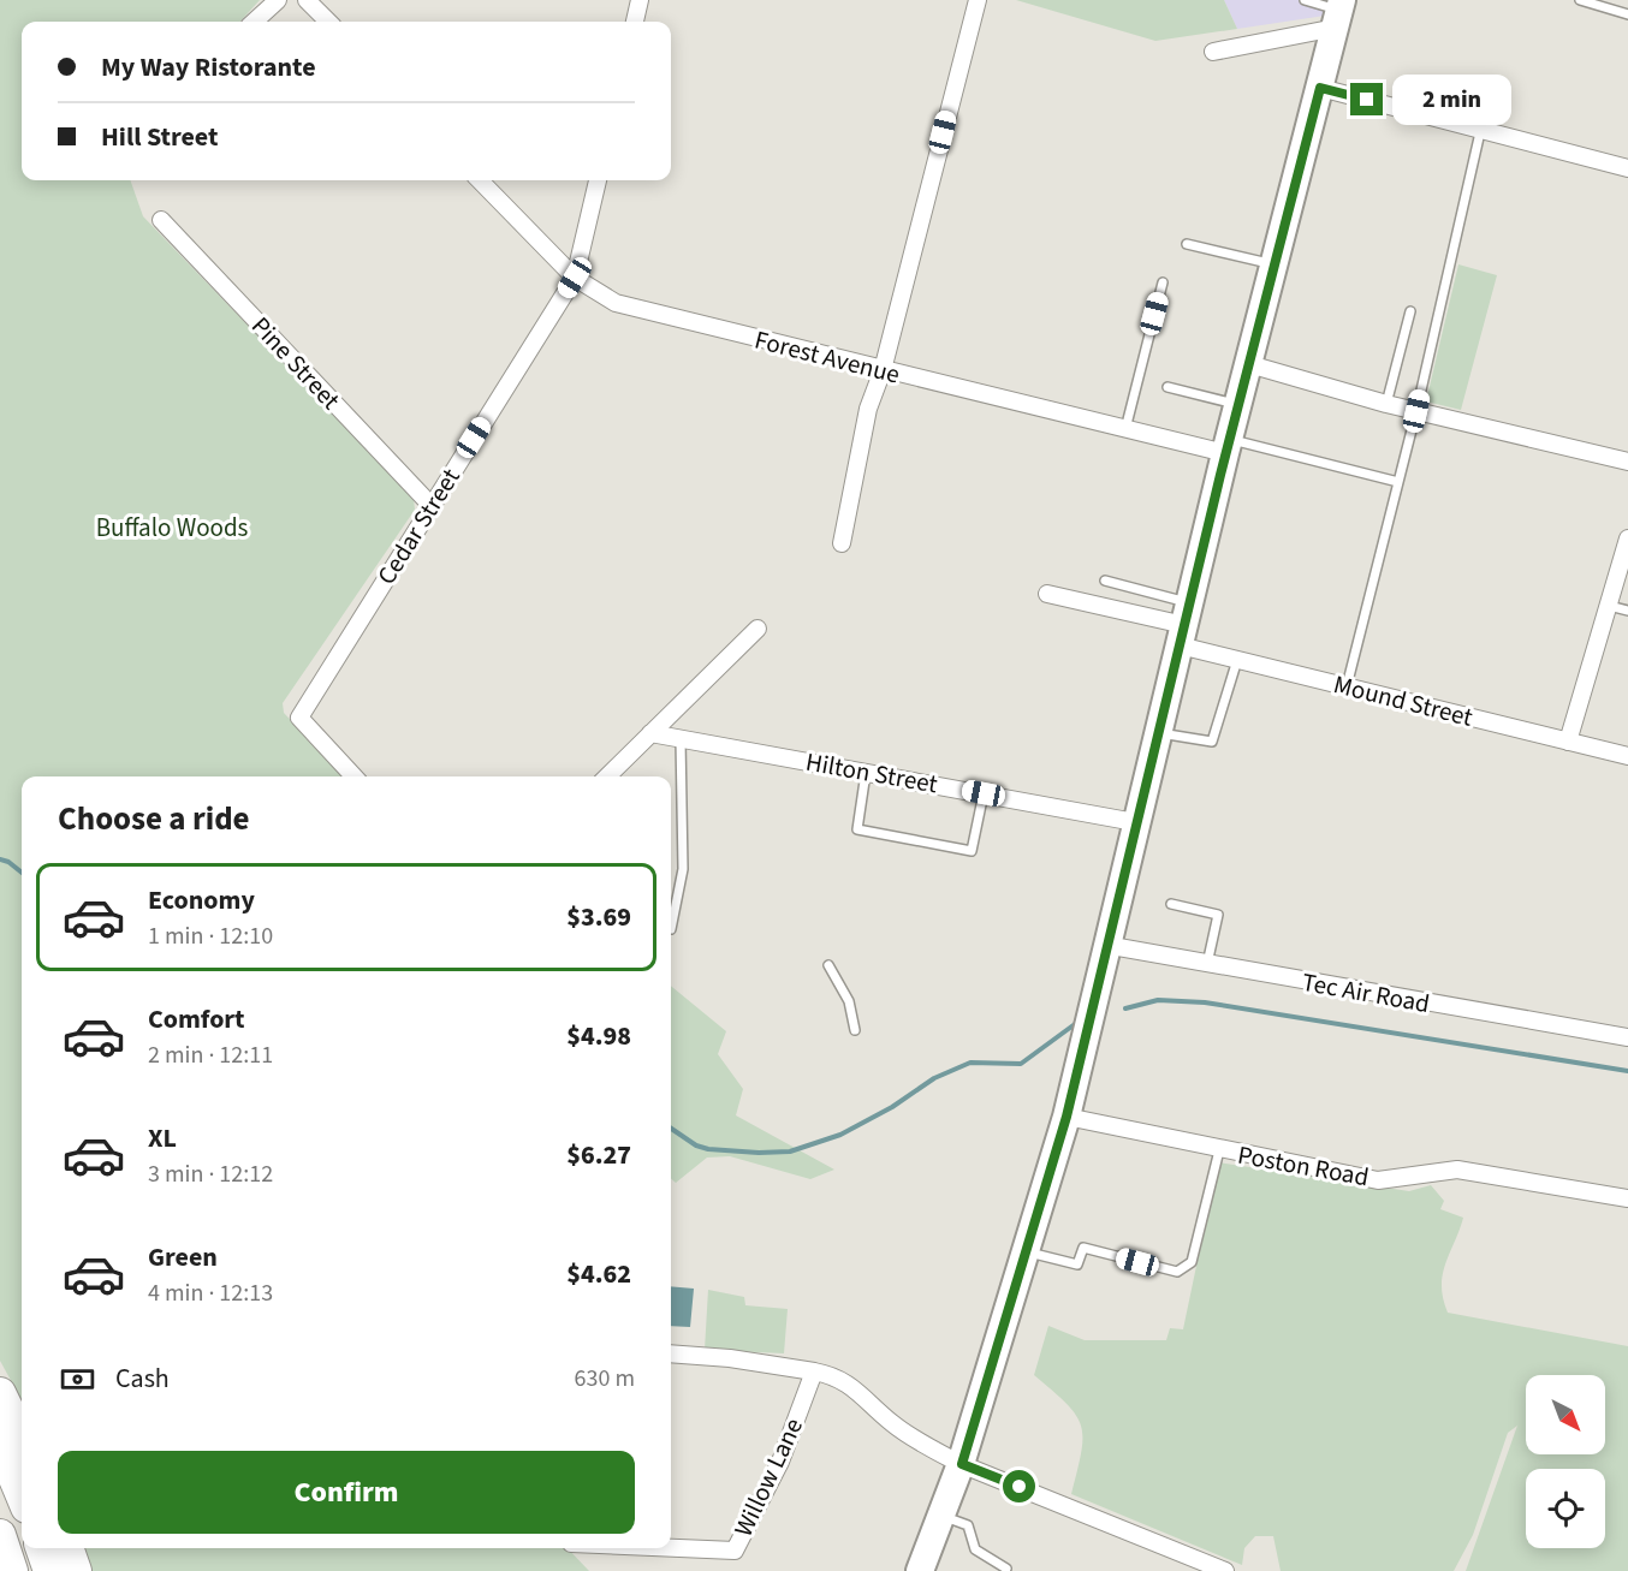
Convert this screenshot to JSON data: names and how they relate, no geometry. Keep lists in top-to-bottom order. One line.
{"streets":{"street":["Forest Avenue","Pine Street","Cedar Street","Mound Street","Hilton Street","Tec Air Road","Poston Road","Willow Lane"]},"crossings":[["Forest Avenue","Cedar Street"],["Pine Street","Cedar Street"]],"parks":["Buffalo Woods"],"north":"bottom right","page":{"banner":["My Way Ristorante","Hill Street"],"bubble":"2 min","heading":"Choose a ride","list":[{"name":"Economy","note":"1 min · 12:10","value":"$3.69"},{"name":"Comfort","note":"2 min · 12:11","value":"$4.98"},{"name":"XL","note":"3 min · 12:12","value":"$6.27"},{"name":"Green","note":"4 min · 12:13","value":"$4.62"}],"pay":["Cash","630 m"],"buttons":"Confirm"}}
